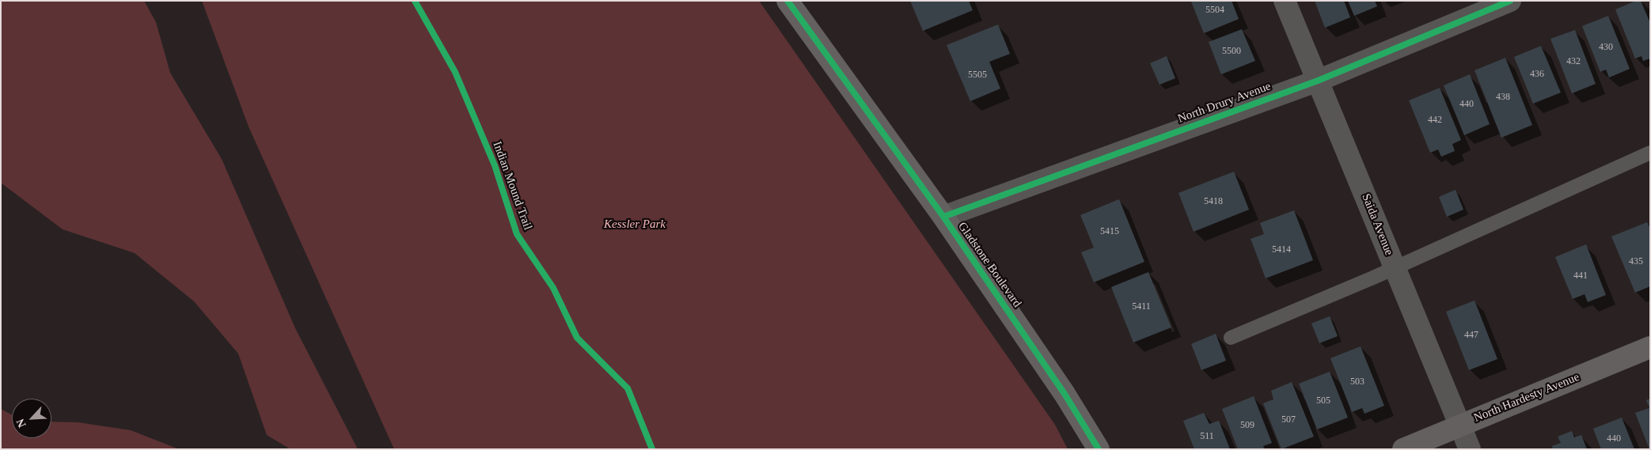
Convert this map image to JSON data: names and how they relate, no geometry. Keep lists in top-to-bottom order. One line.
{"streets":{"street":["North Drury Avenue","Saida Avenue","Gladstone Boulevard","North Hardesty Avenue"],"cycle path":["Indian Mound Trail"]},"crossings":[["North Drury Avenue","Saida Avenue"],["North Drury Avenue","Gladstone Boulevard"],["Saida Avenue","North Hardesty Avenue"]],"parks":["Kessler Park"],"house_numbers":["5504","430","5500","432","436","5505","438","440","442","5418","5415","5414","435","441","5411","447","503","505","507","509","511","440"],"north":"bottom left"}
